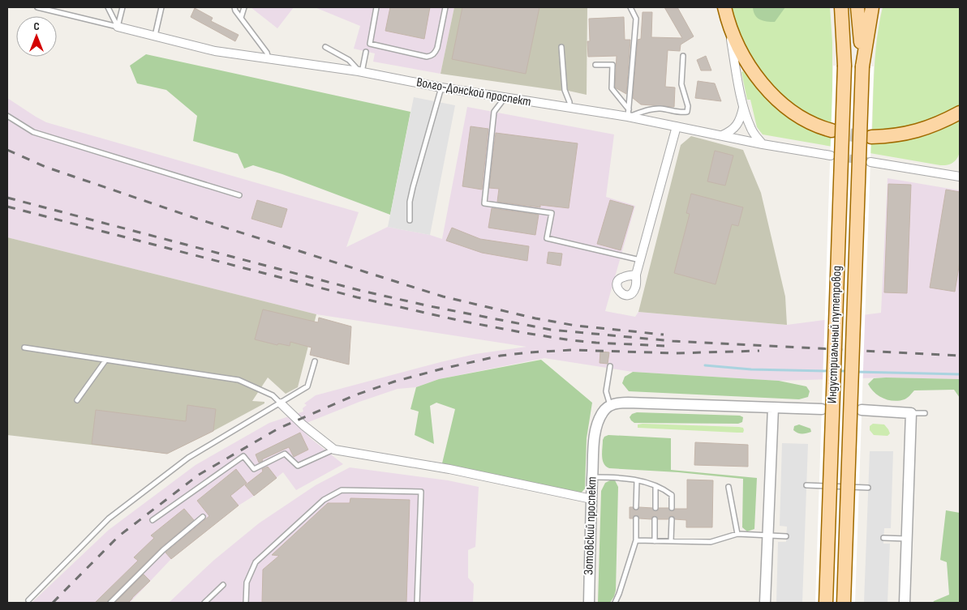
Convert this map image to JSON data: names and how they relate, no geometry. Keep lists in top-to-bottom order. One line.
{"streets":{"main road":["Индустриальный путепровод"],"street":["Волго-Донской проспект","Зотовский проспект"]},"north":"top"}
